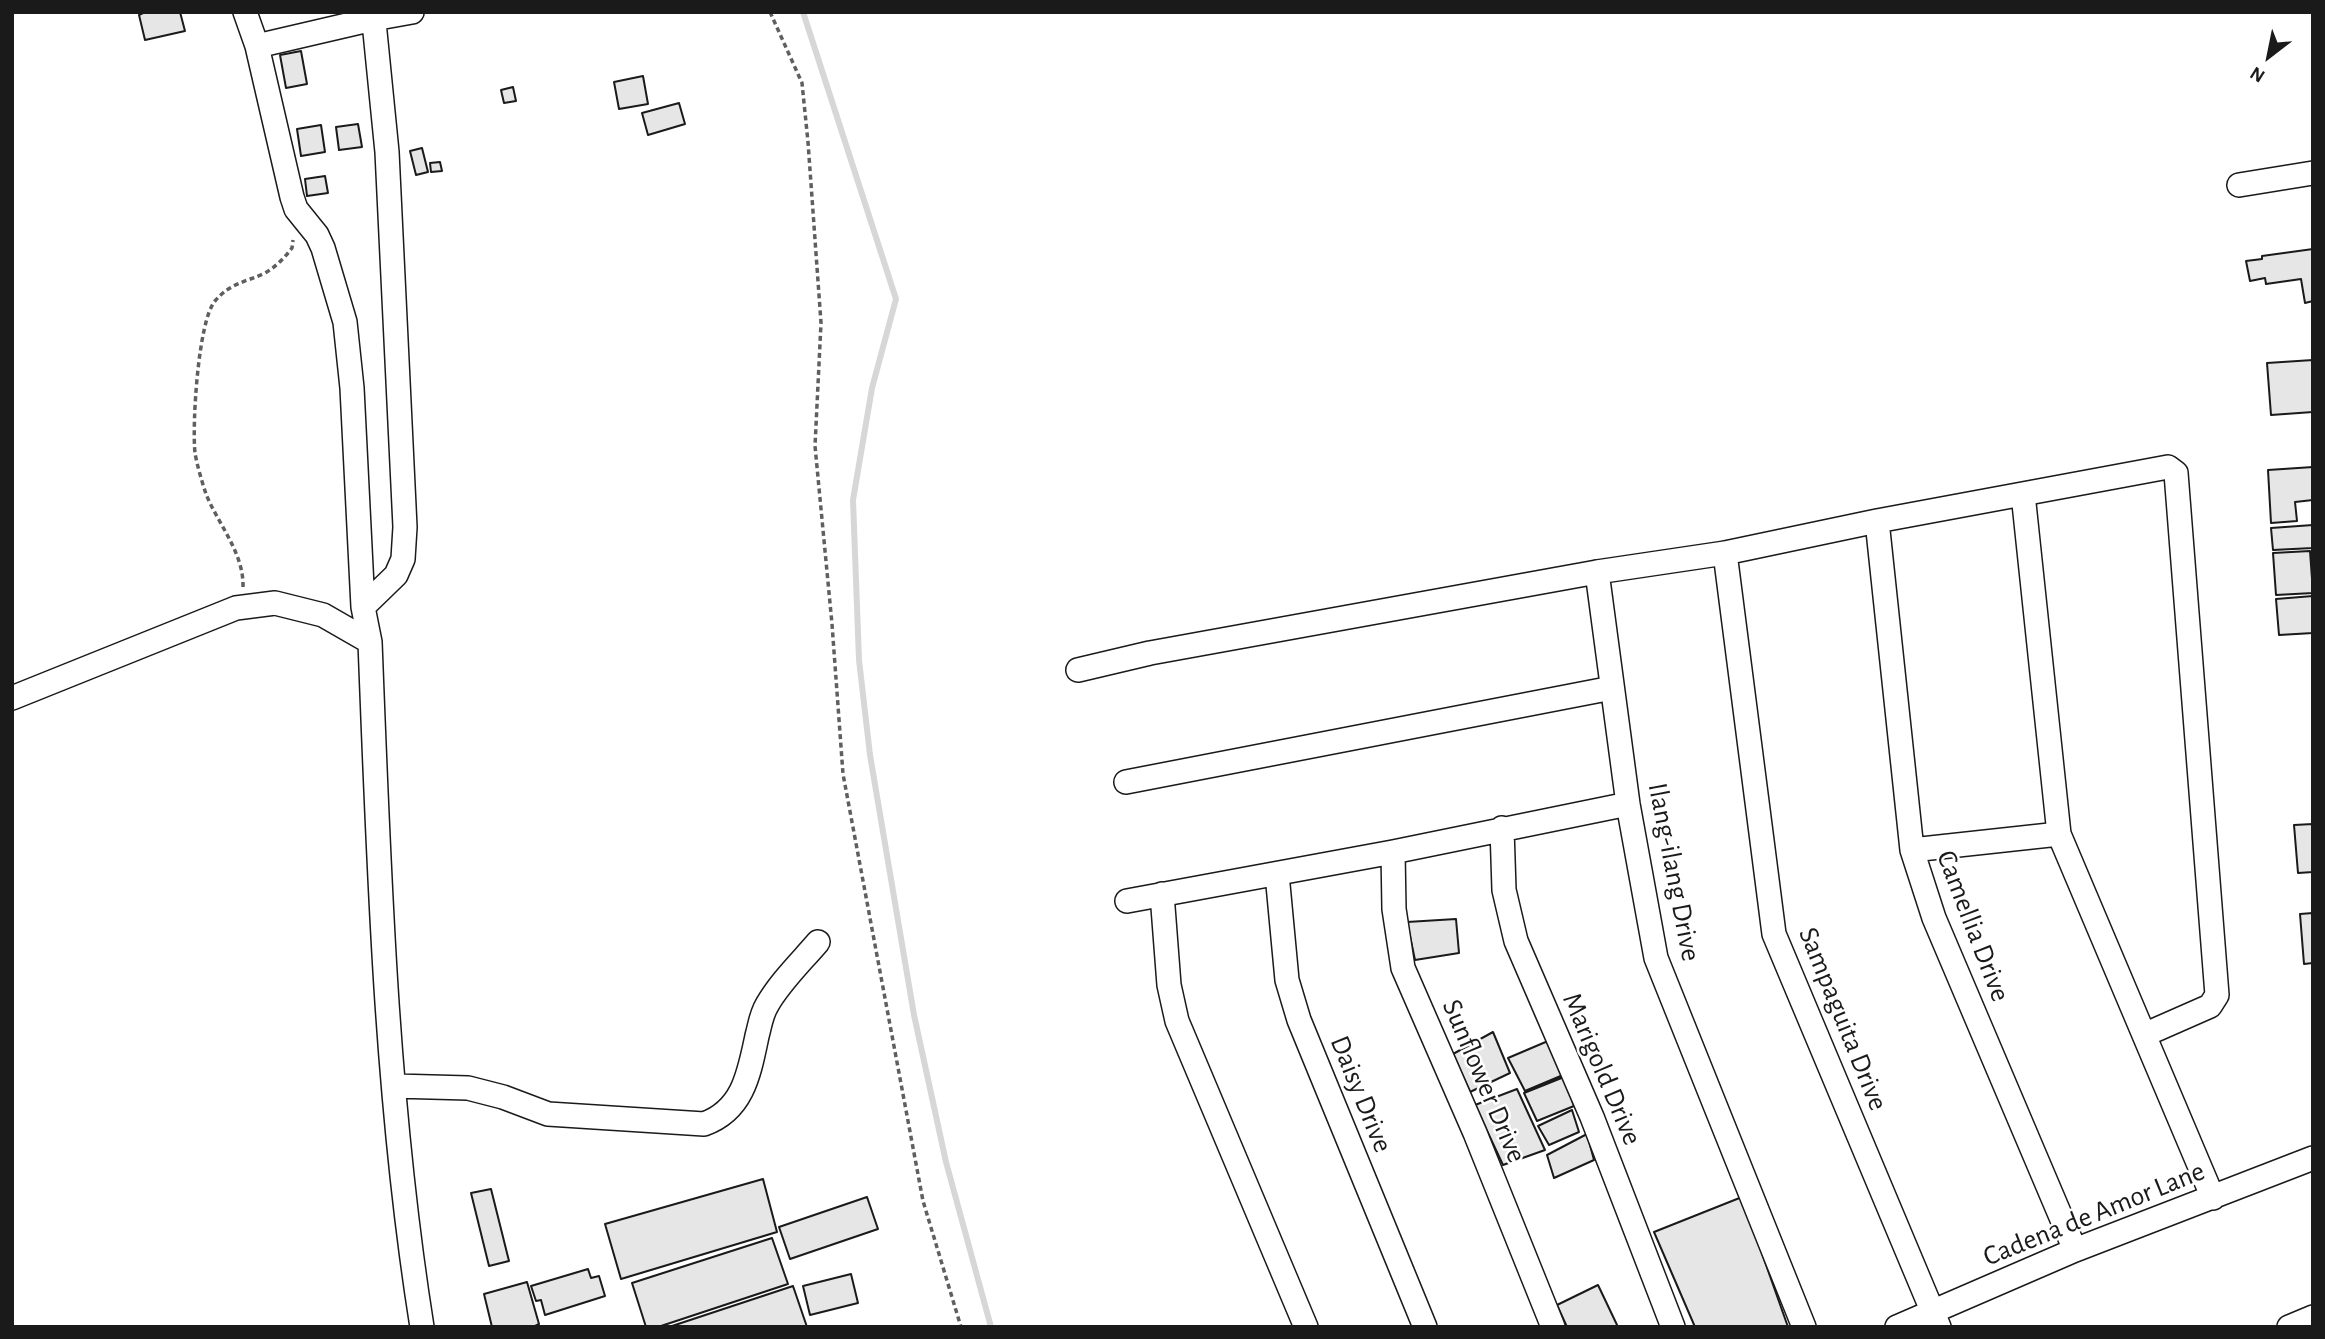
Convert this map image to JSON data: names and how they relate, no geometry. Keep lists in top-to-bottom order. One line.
{"streets":{"street":["Ilang-ilang Drive","Camellia Drive","Sampaguita Drive","Marigold Drive","Sunflower Drive","Daisy Drive","Cadena de Amor Lane"]},"crossings":[["Camellia Drive","Cadena de Amor Lane"],["Sampaguita Drive","Cadena de Amor Lane"]],"north":"bottom left"}
